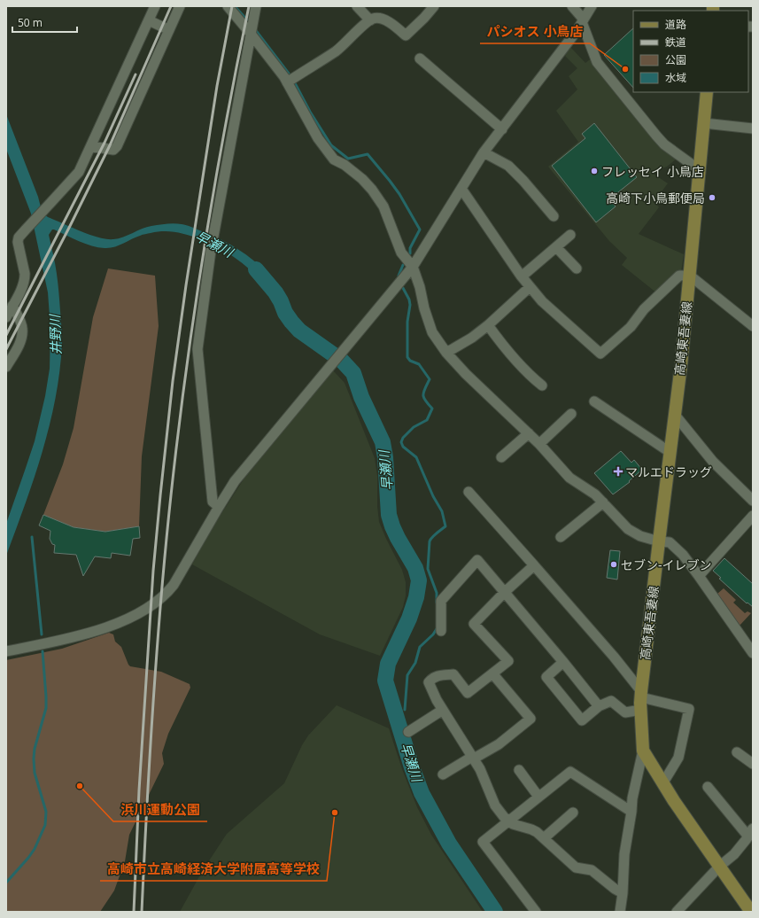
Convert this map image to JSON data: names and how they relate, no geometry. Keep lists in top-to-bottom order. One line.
{"streets":{"main road":["高崎東吾妻線"]},"water":["早瀬川","井野川"],"places":{"other":["パシオス 小鳥店","フレッセイ 小鳥店","高崎下小鳥郵便局","セブン-イレブン","浜川運動公園","高崎市立高崎経済大学附属高等学校"],"health":["マルエドラッグ"]},"legend":["道路","鉄道","公園","水域"],"scale_bar":"50 m"}
